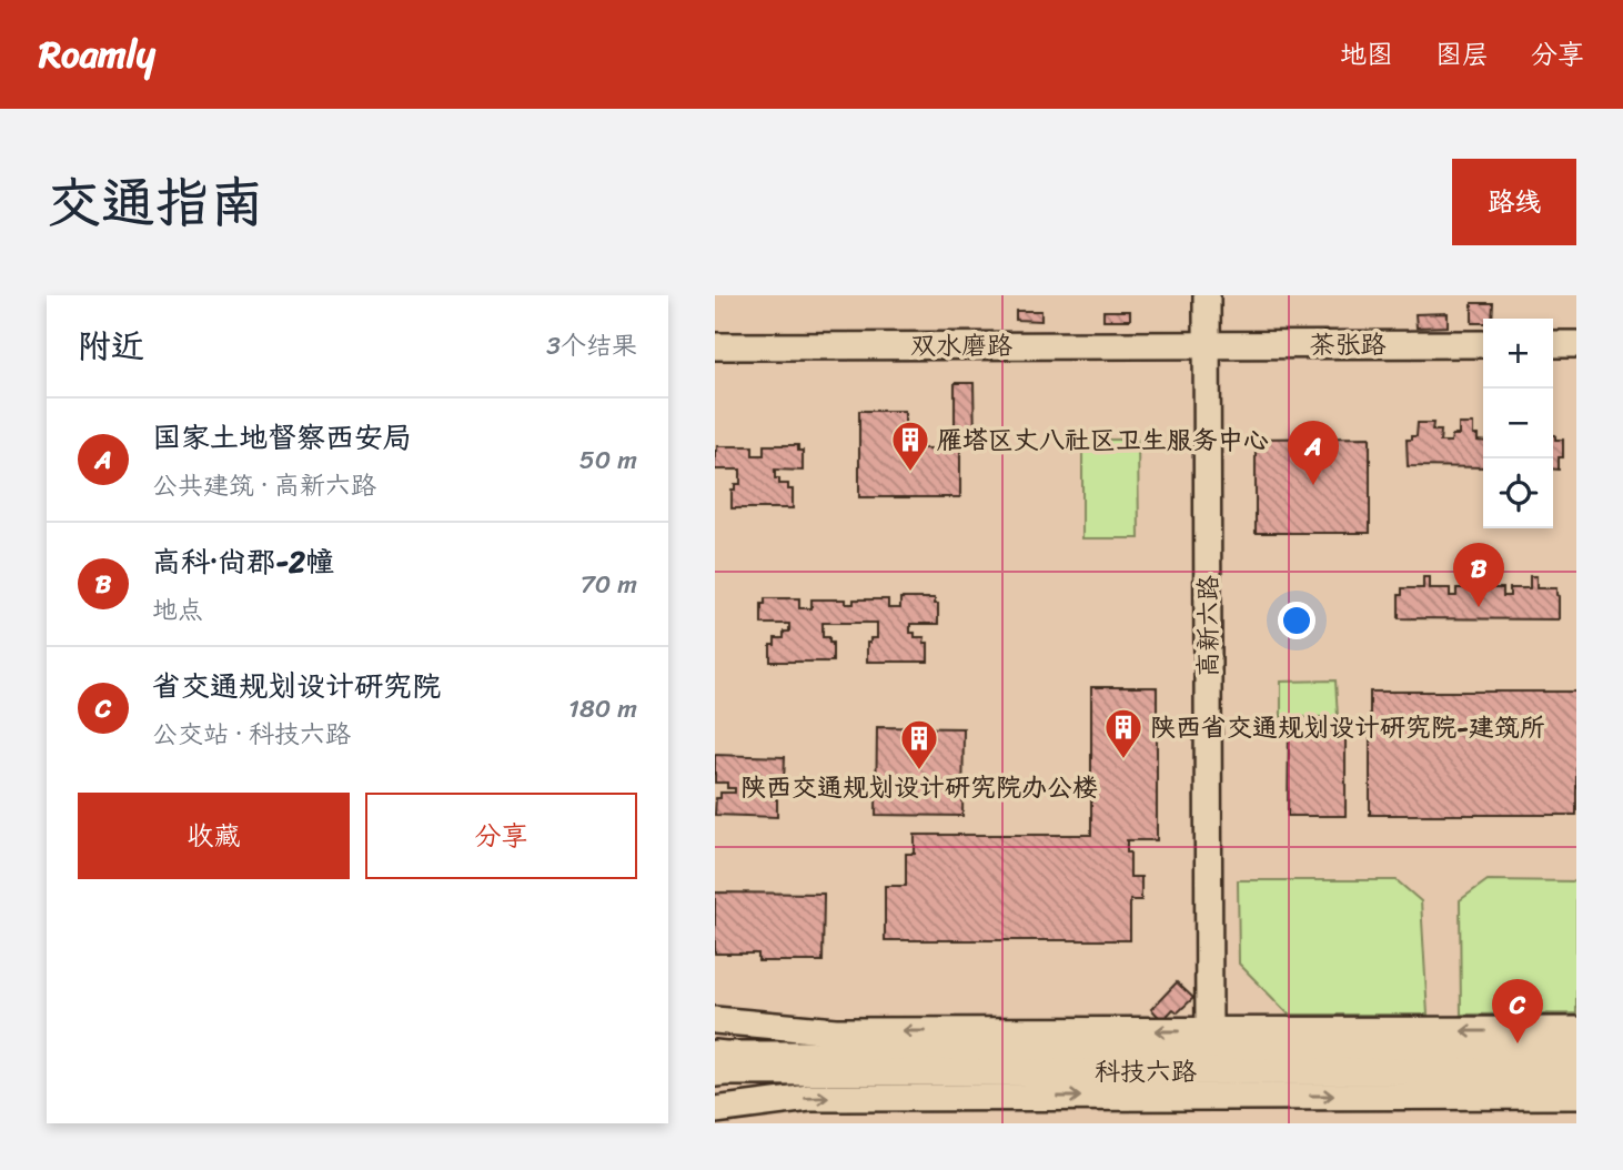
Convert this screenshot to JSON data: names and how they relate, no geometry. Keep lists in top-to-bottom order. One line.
{"streets":{"main road":["茶张路","双水磨路","高新六路","科技六路"]},"crossings":[["茶张路","双水磨路"],["茶张路","高新六路"],["双水磨路","高新六路"],["高新六路","科技六路"]],"places":{"building":["雁塔区丈八社区卫生服务中心","陕西省交通规划设计研究院-建筑所","陕西交通规划设计研究院办公楼"]},"page":{"header":"Roamly","nav":["地图","图层","分享"],"title":"交通指南","buttons":["路线",["收藏","分享"]],"heading":["附近","3个结果"],"map_buttons":["+","−"],"list":[{"mark":"A","name":"国家土地督察西安局","note":"公共建筑 · 高新六路","value":"50 m"},{"mark":"B","name":"高科·尚郡-2幢","note":"地点","value":"70 m"},{"mark":"C","name":"省交通规划设计研究院","note":"公交站 · 科技六路","value":"180 m"}],"pins":["A","B","C"]}}
